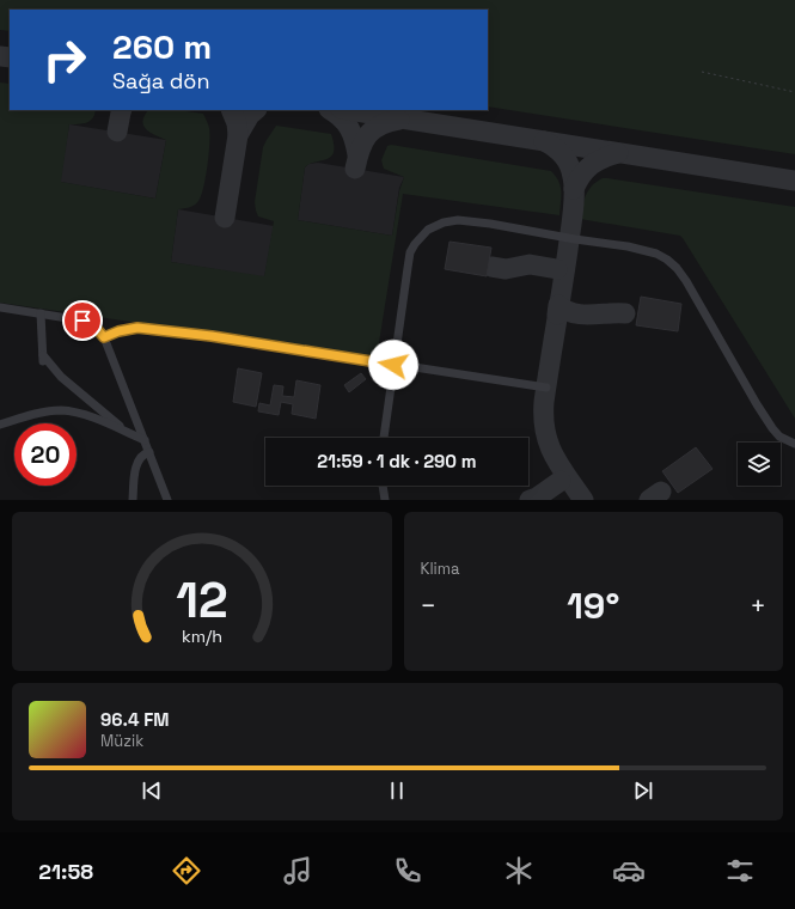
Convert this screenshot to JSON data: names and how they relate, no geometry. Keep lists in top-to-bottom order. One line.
{"page":{"turn":["260 m","Sağa dön"],"limit":"20","trip":"21:59 · 1 dk · 290 m","tile":"Klima","heat":["−","19°","+"],"song":["96.4 FM","Müzik"],"tabs":"21:58","gauge":["12","km/h"]}}
